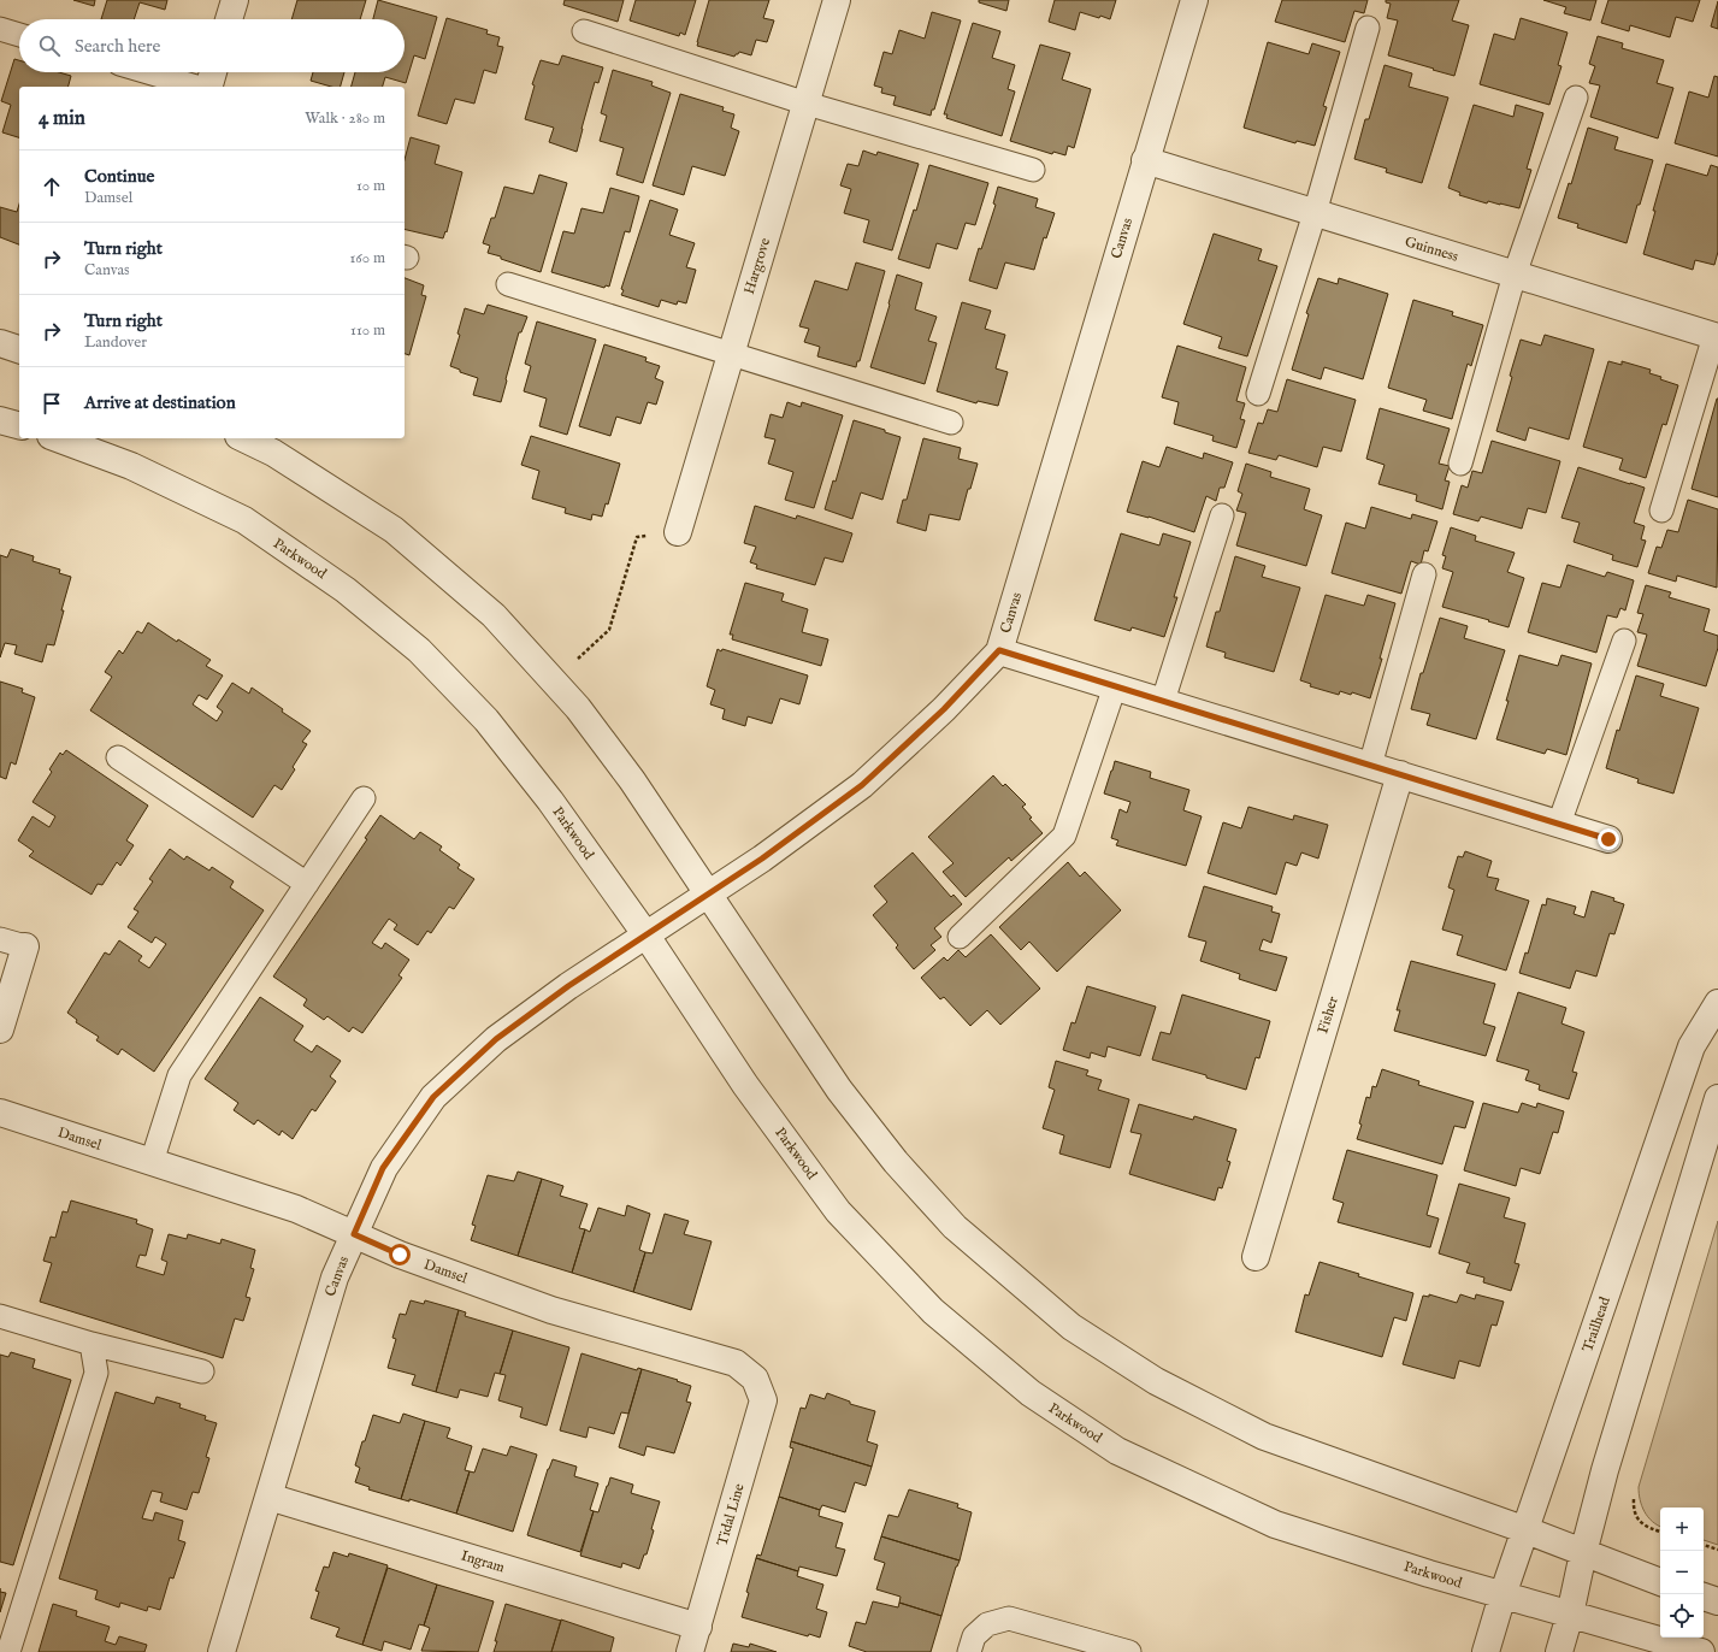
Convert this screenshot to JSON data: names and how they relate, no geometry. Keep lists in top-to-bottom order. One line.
{"streets":{"street":["Canvas","Guinness","Hargrove","Parkwood","Fisher","Damsel","Trailhead","Tidal Line","Ingram"]},"crossings":[["Canvas","Guinness"],["Canvas","Parkwood"],["Canvas","Damsel"],["Canvas","Ingram"],["Parkwood","Trailhead"],["Damsel","Tidal Line"],["Tidal Line","Ingram"]],"page":{"search":"Search here","heading":["4 min","Walk · 280 m"],"list":[["Continue","Damsel","10 m"],["Turn right","Canvas","160 m"],["Turn right","Landover","110 m"],"Arrive at destination"],"map_buttons":["+","−"]}}
